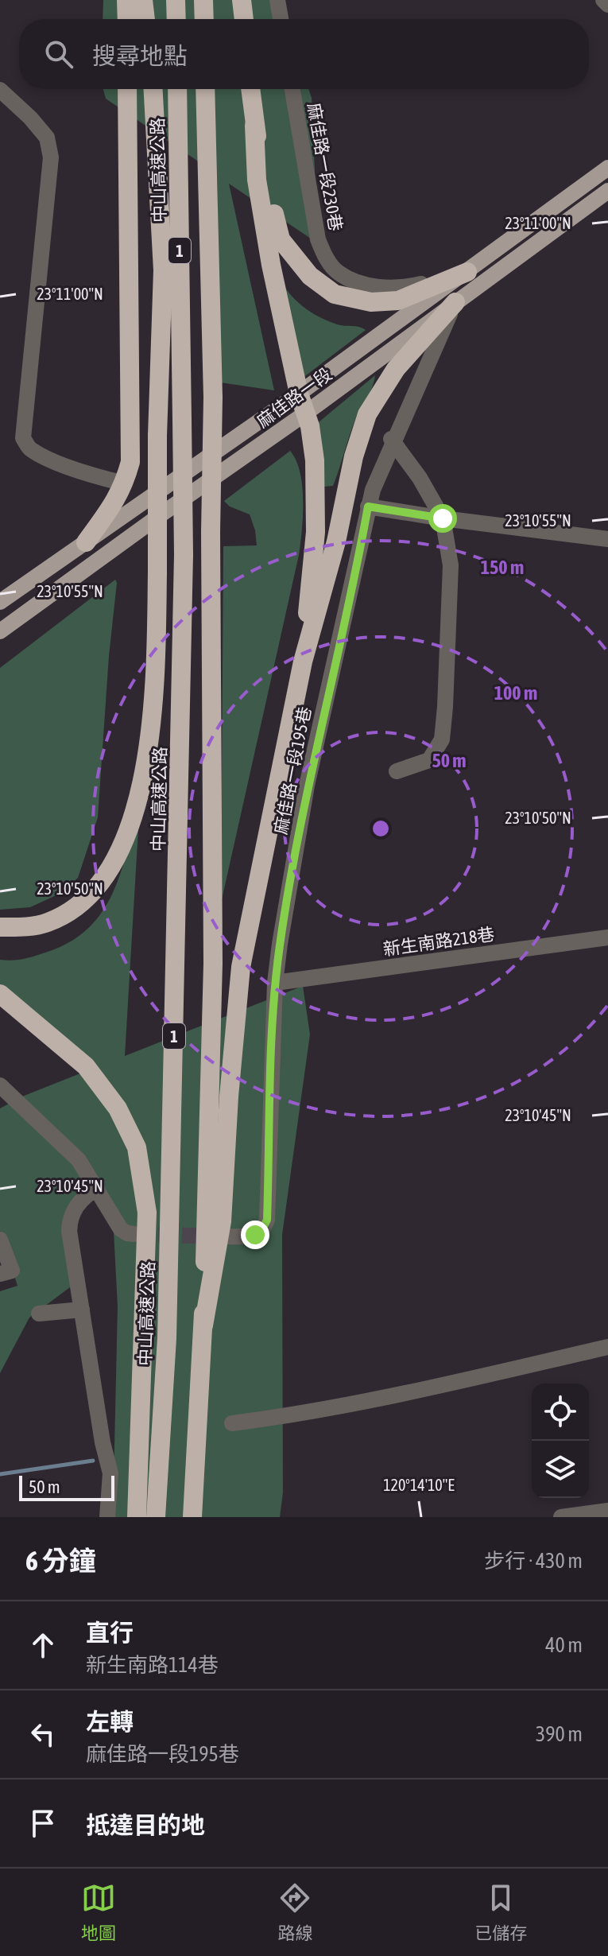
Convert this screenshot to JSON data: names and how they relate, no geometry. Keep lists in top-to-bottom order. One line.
{"streets":{"highway":["中山高速公路","1"],"main road":["麻佳路一段"],"lane":["麻佳路一段230巷","麻佳路一段195巷","新生南路218巷"]},"crossings":[["麻佳路一段230巷","麻佳路一段"],["麻佳路一段","麻佳路一段195巷"],["麻佳路一段195巷","新生南路218巷"]],"scale_bar":"50 m","page":{"search":"搜尋地點","scale":"50 m","heading":["6 分鐘","步行 · 430 m"],"list":[["直行","新生南路114巷","40 m"],["左轉","麻佳路一段195巷","390 m"],"抵達目的地"],"nav":["地圖","路線","已儲存"]},"coordinates":["23°11'00\"N","23°10'55\"N","23°10'50\"N","23°10'45\"N","120°14'10\"E"],"rings":["150 m","100 m","50 m"]}
